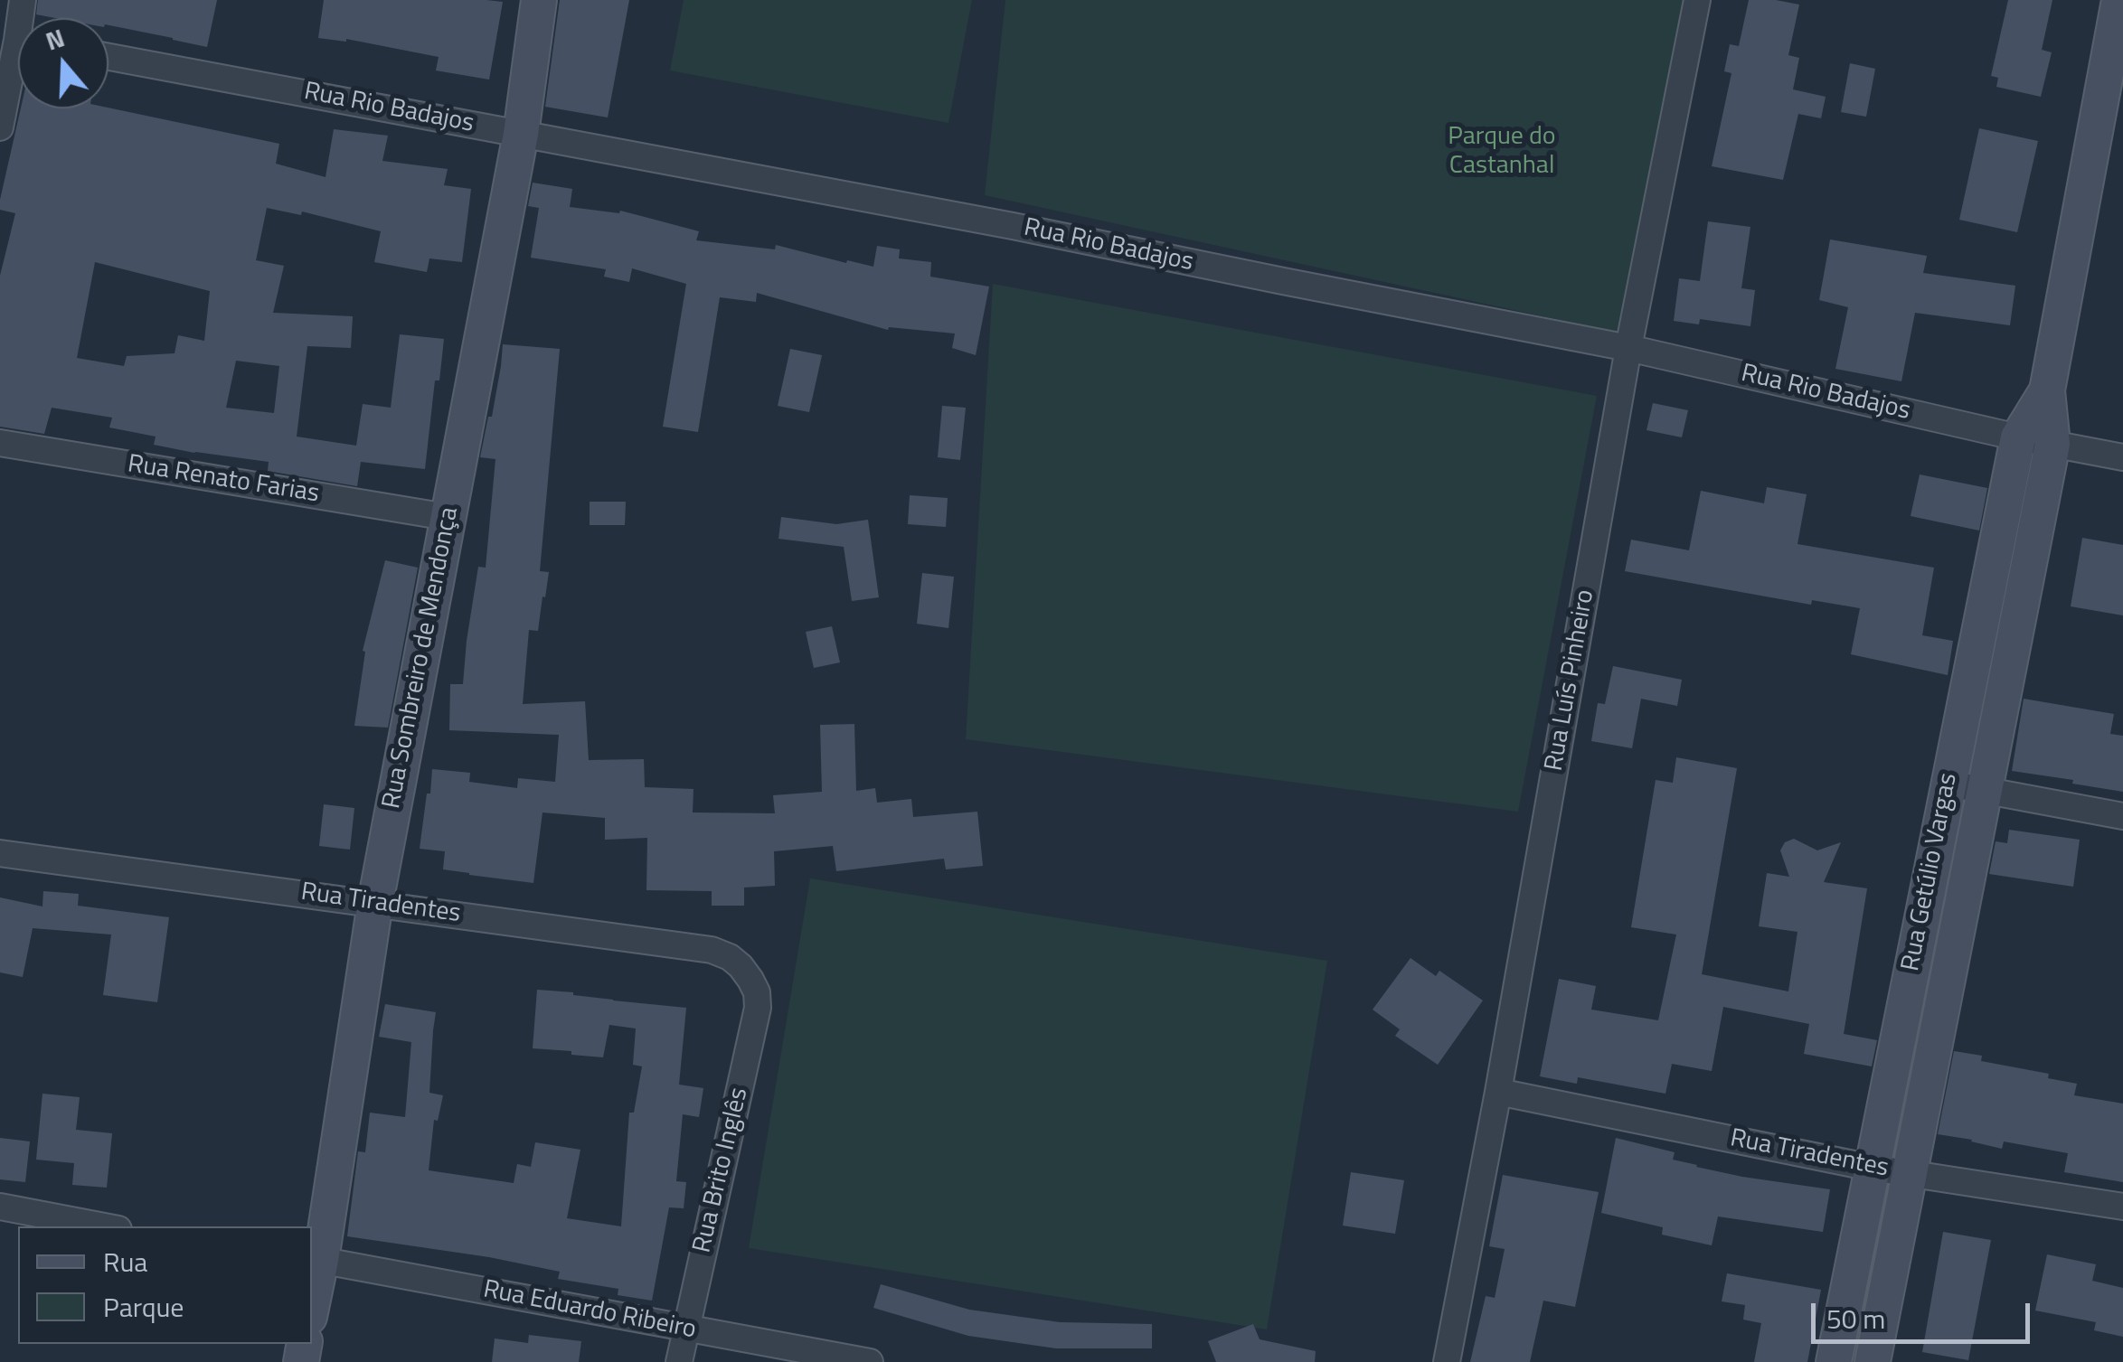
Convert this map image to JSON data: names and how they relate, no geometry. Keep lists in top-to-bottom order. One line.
{"streets":{"street":["Rua Rio Badajos","Rua Renato Farias","Rua Sombreiro de Mendonça","Rua Luís Pinheiro","Rua Getúlio Vargas","Rua Tiradentes","Rua Brito Inglês","Rua Eduardo Ribeiro"]},"crossings":[["Rua Rio Badajos","Rua Sombreiro de Mendonça"],["Rua Rio Badajos","Rua Luís Pinheiro"],["Rua Rio Badajos","Rua Getúlio Vargas"],["Rua Renato Farias","Rua Sombreiro de Mendonça"],["Rua Sombreiro de Mendonça","Rua Tiradentes"],["Rua Sombreiro de Mendonça","Rua Eduardo Ribeiro"],["Rua Luís Pinheiro","Rua Tiradentes"],["Rua Getúlio Vargas","Rua Tiradentes"],["Rua Tiradentes","Rua Brito Inglês"],["Rua Brito Inglês","Rua Eduardo Ribeiro"]],"parks":["Parque do Castanhal"],"legend":["Rua","Parque"],"scale_bar":"50 m","north":"top"}
